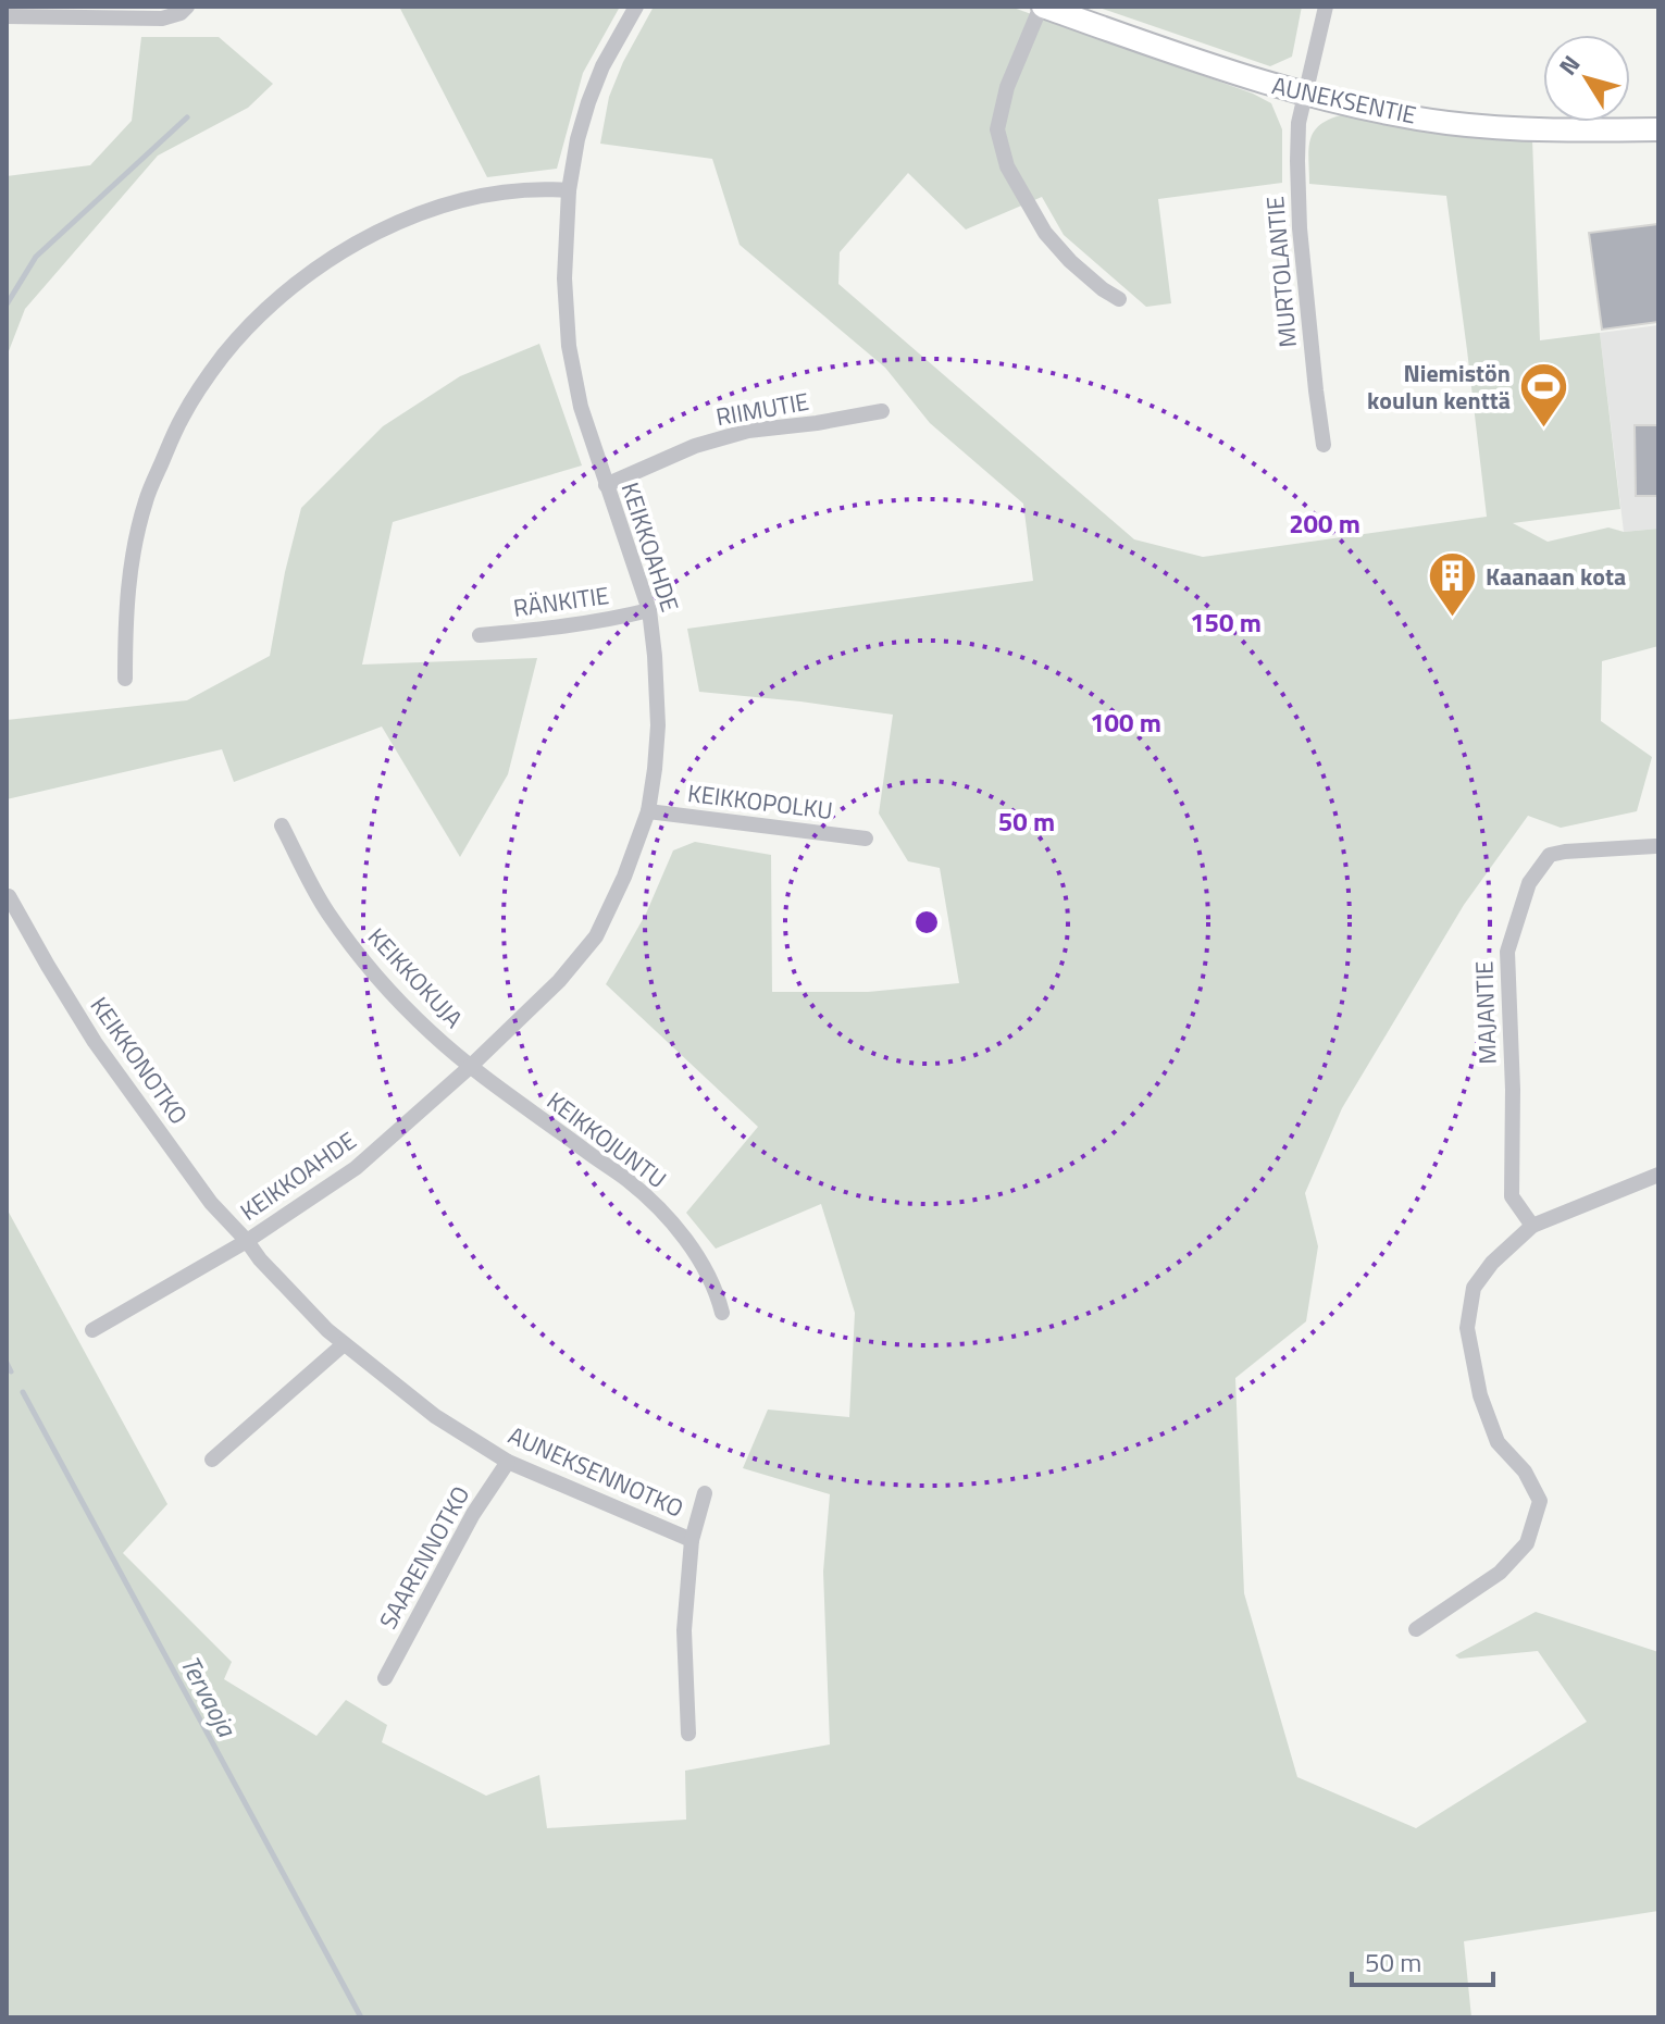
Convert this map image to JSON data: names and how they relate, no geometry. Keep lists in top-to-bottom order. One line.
{"streets":{"street":["AUNEKSENTIE","MURTOLANTIE","RIIMUTIE","KEIKKOAHDE","RÄNKITIE","KEIKKOPOLKU","KEIKKOKUJA","MAJANTIE","KEIKKONOTKO","KEIKKOJUNTU","AUNEKSENNOTKO","SAARENNOTKO"]},"crossings":[["AUNEKSENTIE","MURTOLANTIE"],["RIIMUTIE","KEIKKOAHDE"],["KEIKKOAHDE","RÄNKITIE"],["KEIKKOAHDE","KEIKKOPOLKU"],["KEIKKOAHDE","KEIKKOKUJA"],["KEIKKOAHDE","KEIKKONOTKO"],["KEIKKOAHDE","KEIKKOJUNTU"],["KEIKKOAHDE","AUNEKSENNOTKO"],["KEIKKOKUJA","KEIKKOJUNTU"],["KEIKKONOTKO","AUNEKSENNOTKO"],["AUNEKSENNOTKO","SAARENNOTKO"]],"water":["Tervaoja"],"places":{"sports":["Niemistön koulun kenttä"],"building":["Kaanaan kota"]},"scale_bar":"50 m","north":"top left","rings":["200 m","150 m","100 m","50 m"]}
